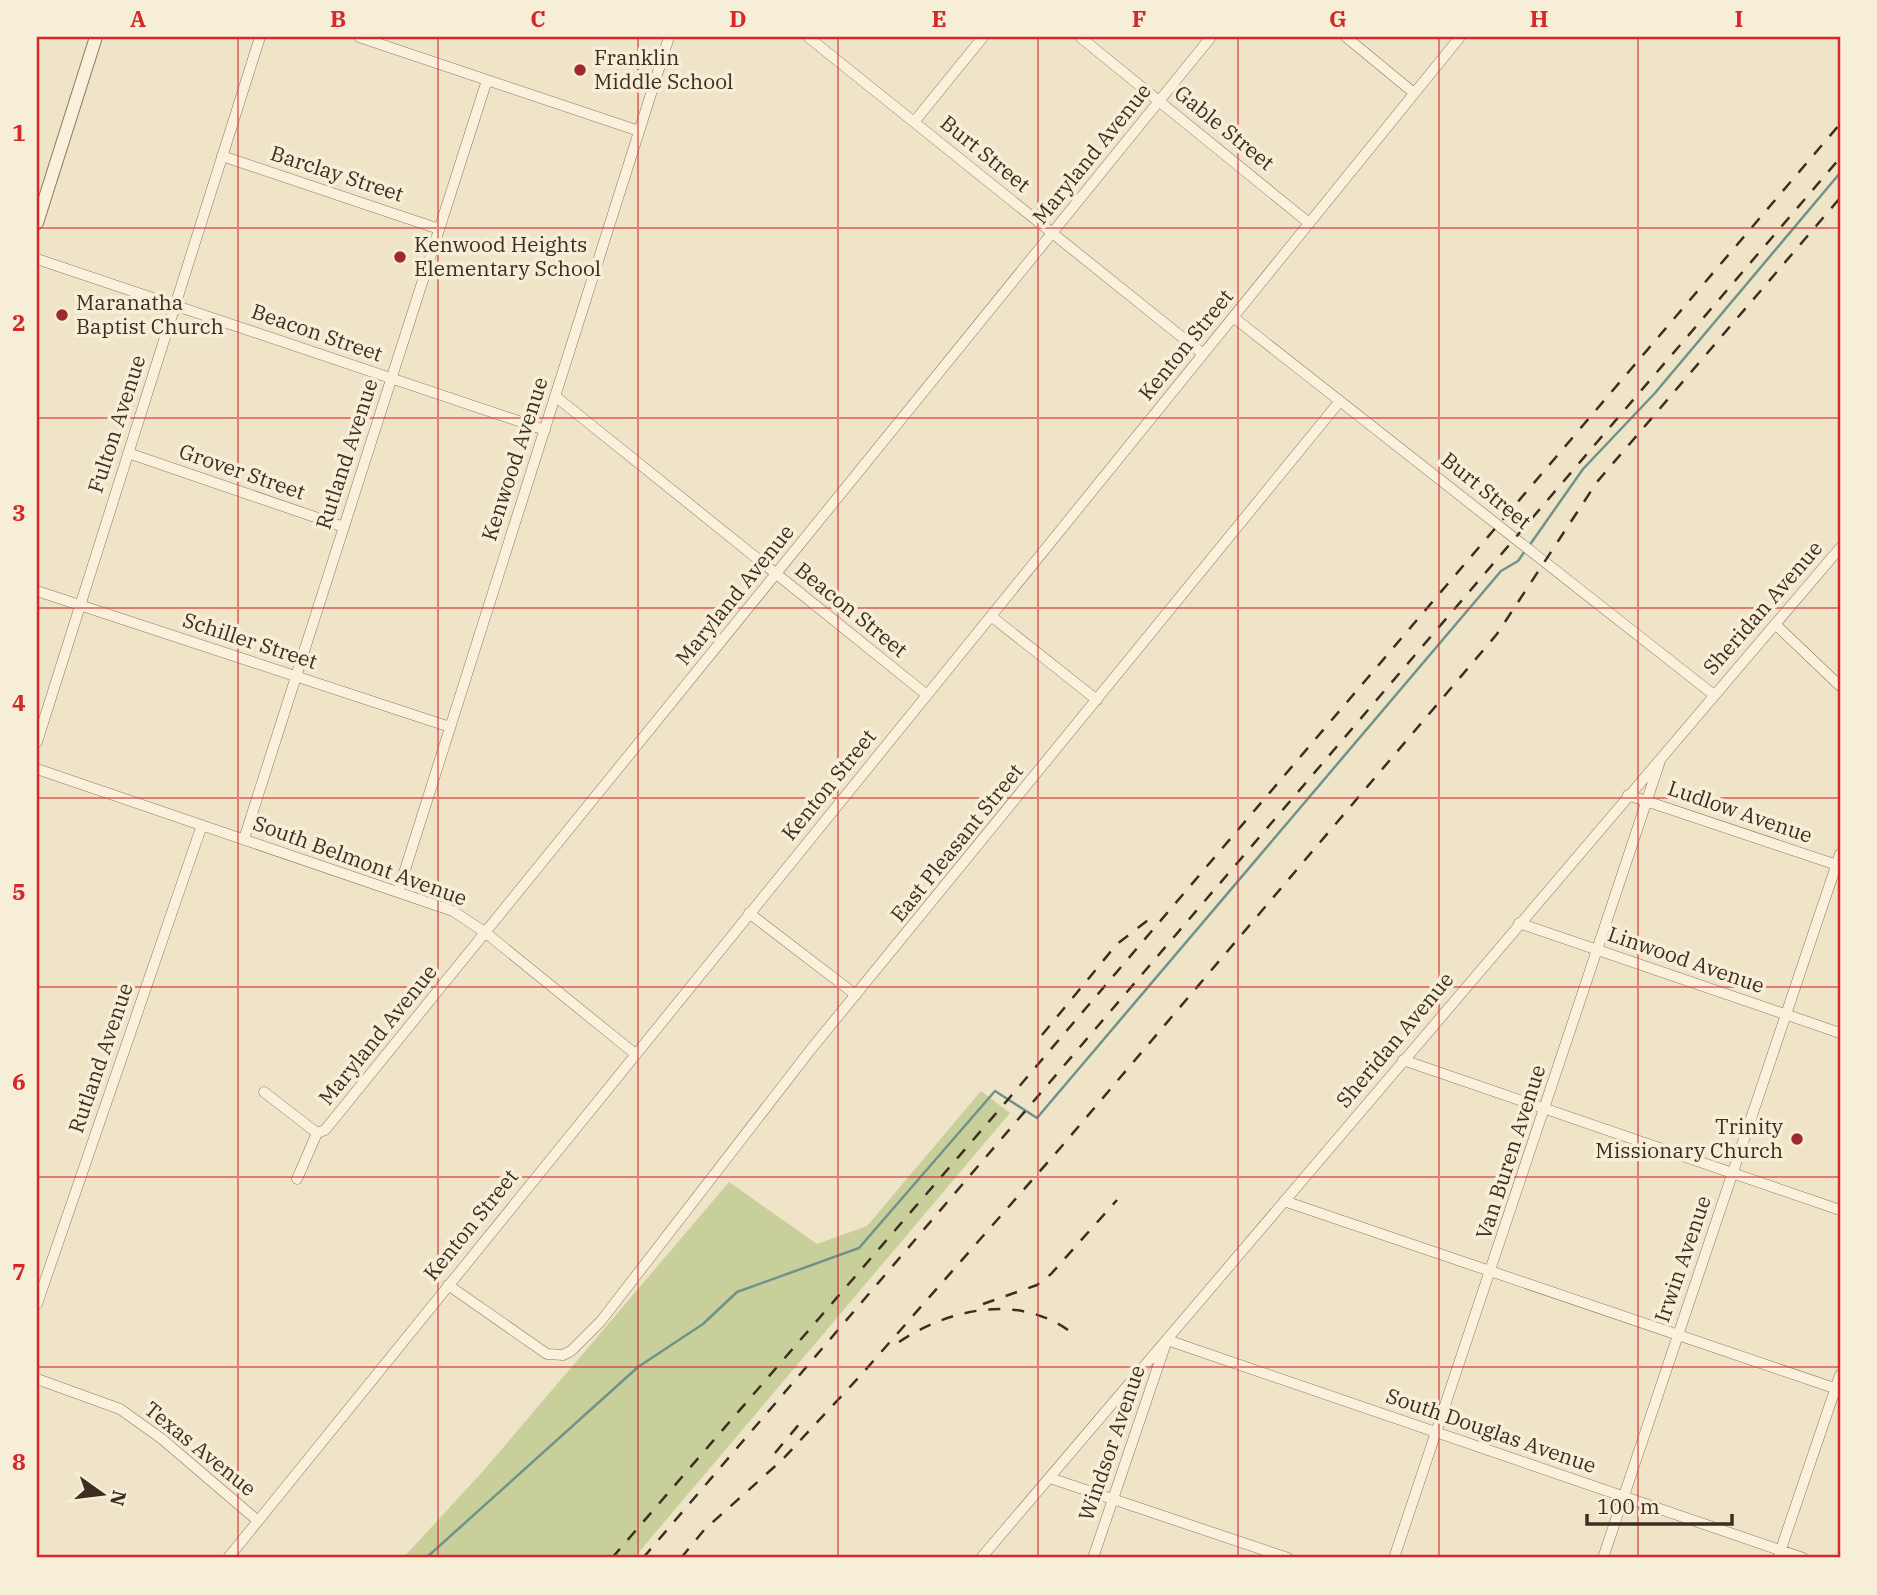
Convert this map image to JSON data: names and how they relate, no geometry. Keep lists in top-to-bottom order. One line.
{"streets":{"street":["Gable Street","Burt Street","Maryland Avenue","Barclay Street","Beacon Street","Kenton Street","Fulton Avenue","Rutland Avenue","Kenwood Avenue","Grover Street","Sheridan Avenue","Schiller Street","Ludlow Avenue","East Pleasant Street","South Belmont Avenue","Linwood Avenue","Van Buren Avenue","Irwin Avenue","South Douglas Avenue","Windsor Avenue","Texas Avenue"]},"crossings":[["Gable Street","Maryland Avenue"],["Gable Street","Kenton Street"],["Burt Street","Maryland Avenue"],["Burt Street","Kenton Street"],["Burt Street","Sheridan Avenue"],["Burt Street","East Pleasant Street"],["Maryland Avenue","Beacon Street"],["Maryland Avenue","South Belmont Avenue"],["Barclay Street","Fulton Avenue"],["Barclay Street","Rutland Avenue"],["Beacon Street","Kenton Street"],["Beacon Street","Fulton Avenue"],["Beacon Street","Rutland Avenue"],["Beacon Street","Kenwood Avenue"],["Kenton Street","East Pleasant Street"],["Kenton Street","South Belmont Avenue"],["Kenton Street","Texas Avenue"],["Fulton Avenue","Grover Street"],["Fulton Avenue","Schiller Street"],["Rutland Avenue","Grover Street"],["Rutland Avenue","Schiller Street"],["Rutland Avenue","South Belmont Avenue"],["Kenwood Avenue","Schiller Street"],["Kenwood Avenue","South Belmont Avenue"],["Sheridan Avenue","Ludlow Avenue"],["Sheridan Avenue","Linwood Avenue"],["Sheridan Avenue","Van Buren Avenue"],["Sheridan Avenue","South Douglas Avenue"],["Sheridan Avenue","Windsor Avenue"],["Ludlow Avenue","Van Buren Avenue"],["Ludlow Avenue","Irwin Avenue"],["Linwood Avenue","Van Buren Avenue"],["Linwood Avenue","Irwin Avenue"],["Van Buren Avenue","South Douglas Avenue"],["Irwin Avenue","South Douglas Avenue"],["South Douglas Avenue","Windsor Avenue"]],"places":["Franklin Middle School","Kenwood Heights Elementary School","Maranatha Baptist Church","Trinity Missionary Church"],"scale_bar":"100 m","north":"right","grid":{"columns":["A","B","C","D","E","F","G","H","I"],"rows":["1","2","3","4","5","6","7","8"]}}
